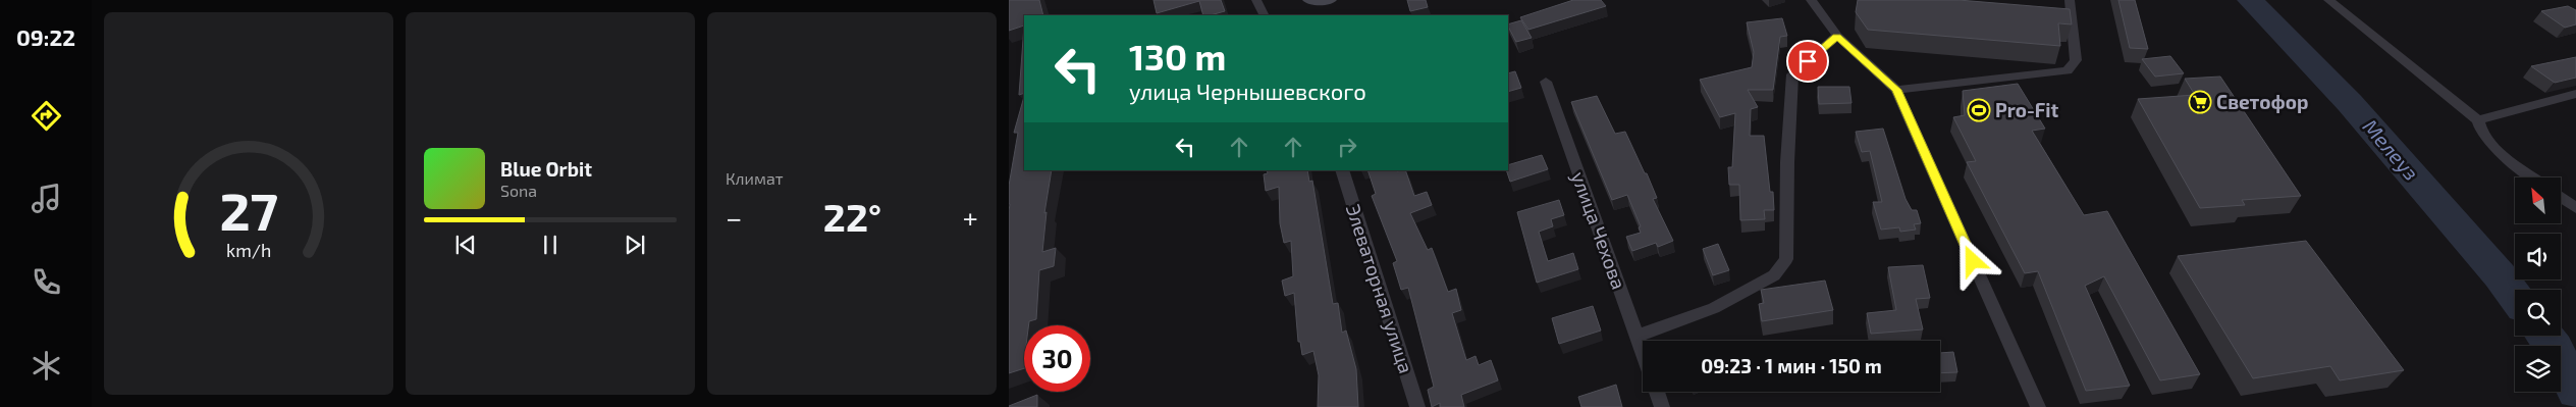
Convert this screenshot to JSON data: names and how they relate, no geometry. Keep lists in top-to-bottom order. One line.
{"streets":{"street":["улица Чехова","Элеваторная улица"]},"water":["Мелеуз"],"places":{"supermarket":["Светофор"],"sports":["Pro-Fit"]},"north":"top left","page":{"tabs":"09:22","tile":"Климат","turn":["130 m","улица Чернышевского"],"song":["Blue Orbit","Sona"],"heat":["−","22°","+"],"limit":"30","trip":"09:23 · 1 мин · 150 m","gauge":["27","km/h"]}}
